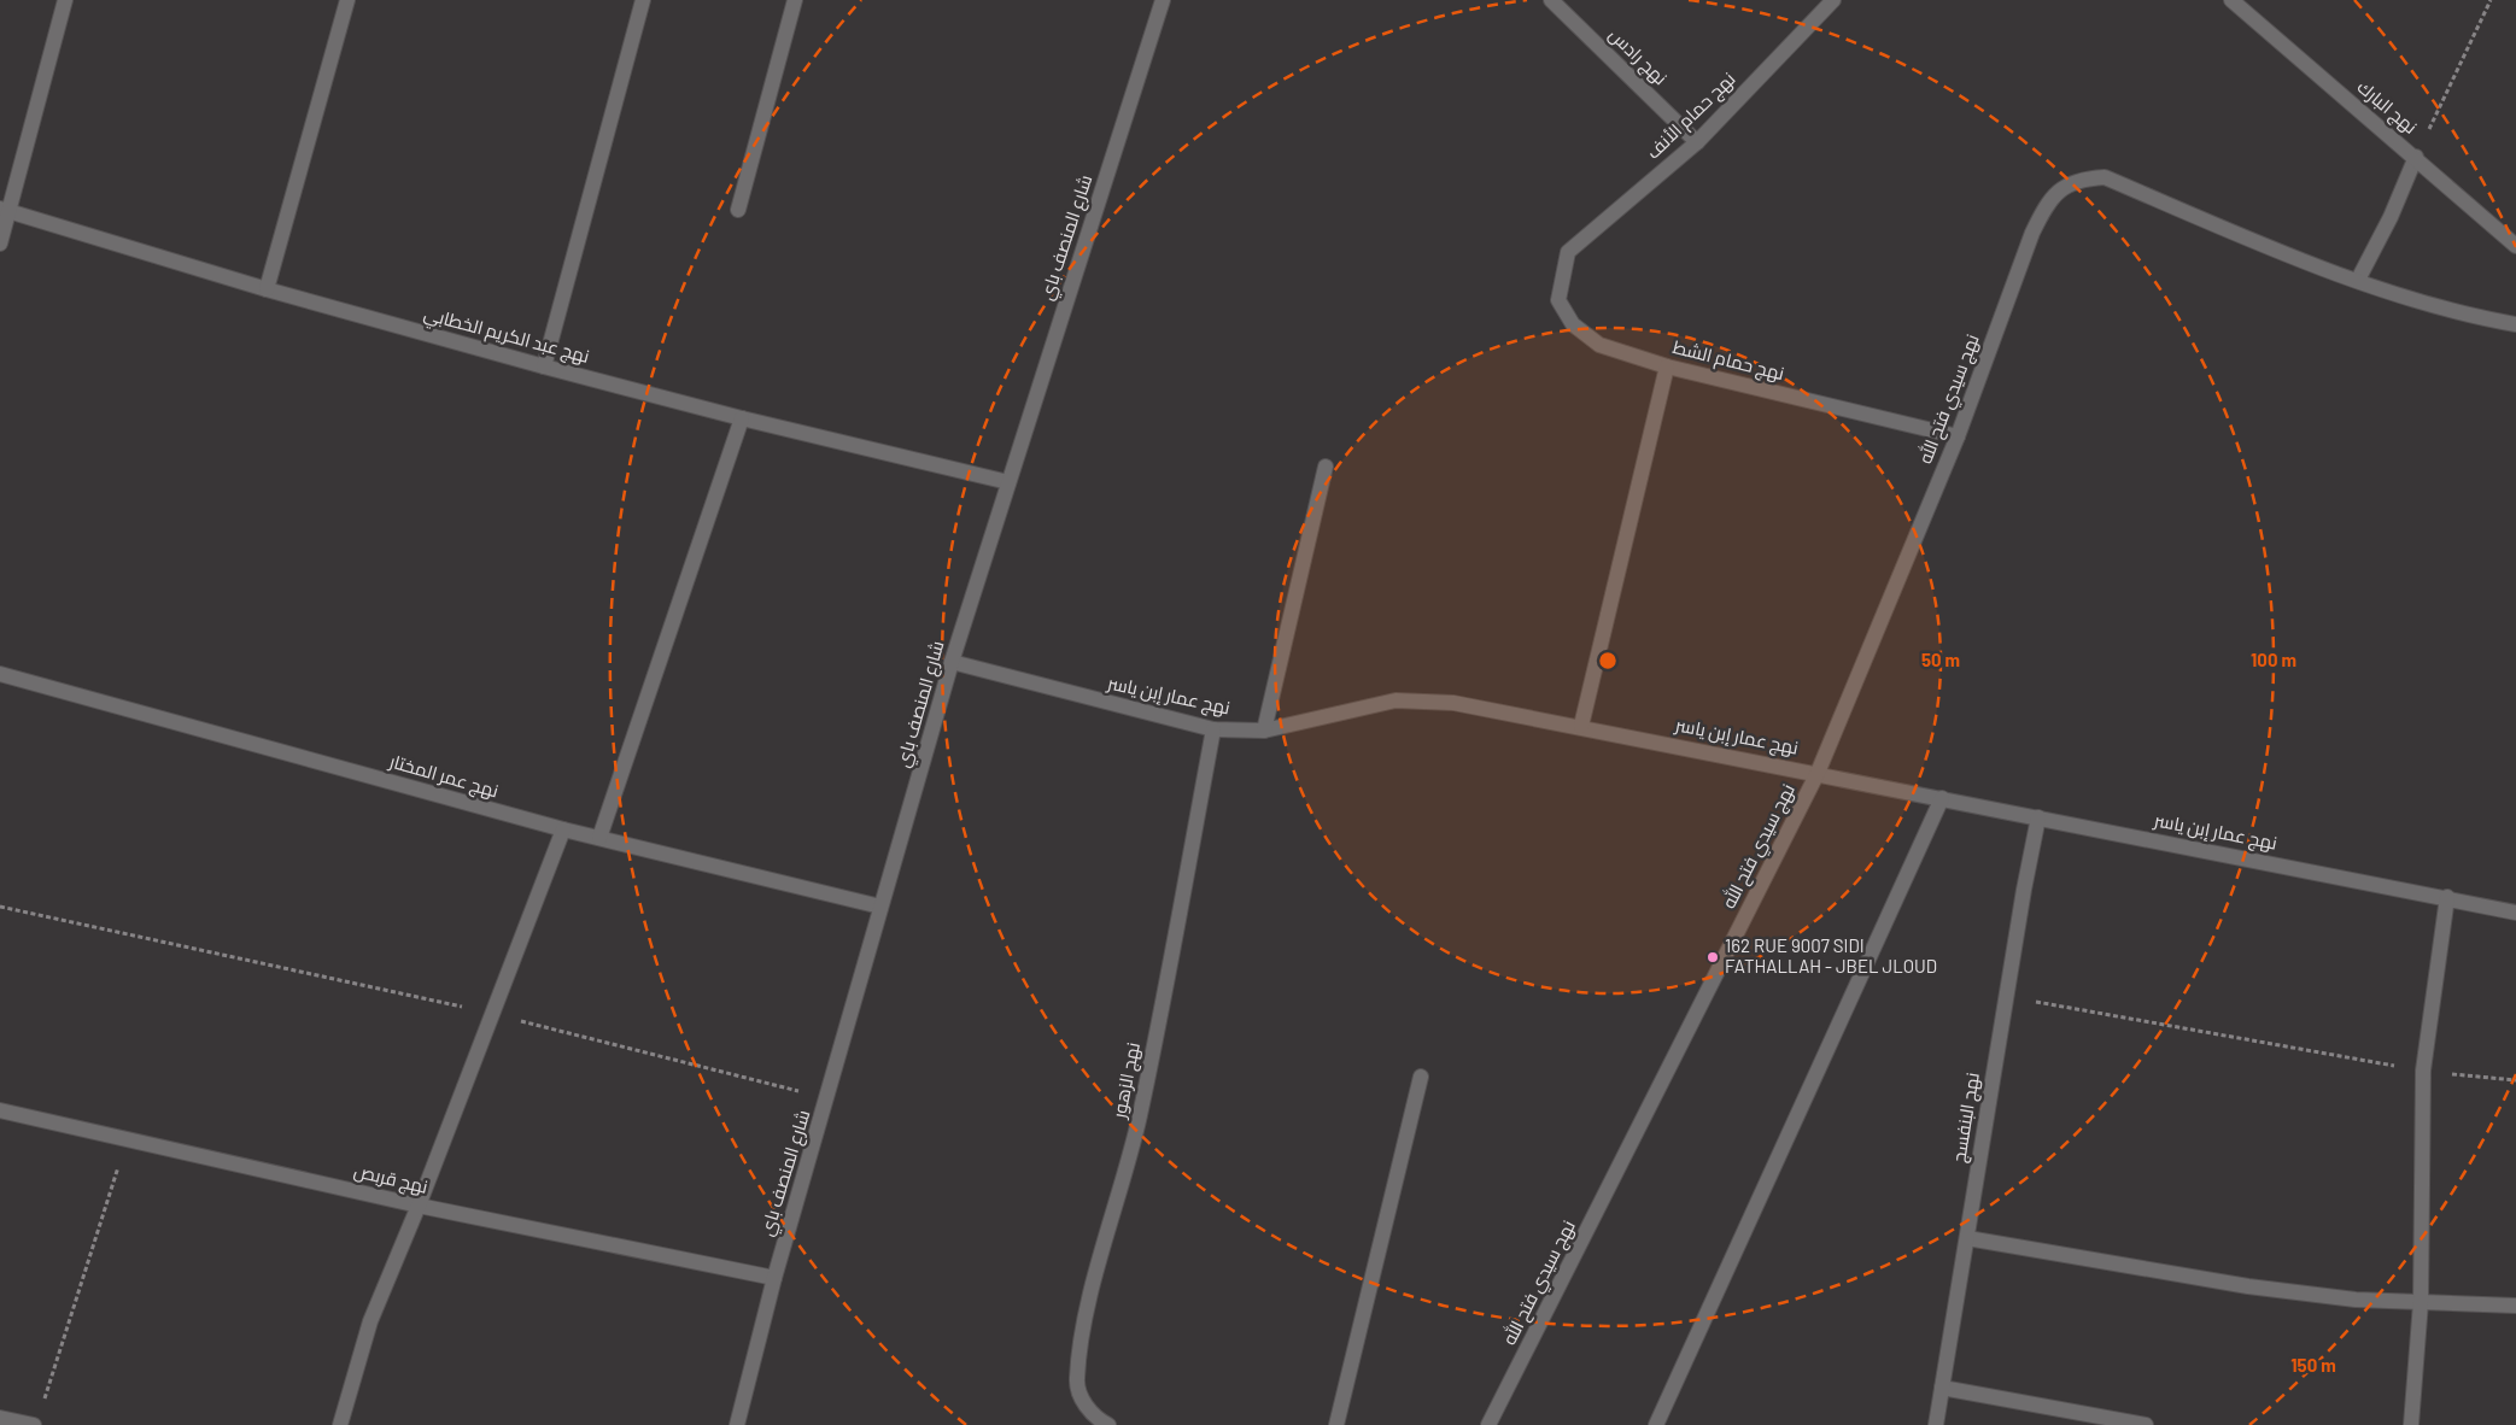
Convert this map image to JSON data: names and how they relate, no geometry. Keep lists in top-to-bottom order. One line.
{"streets":{"street":["نهج رادس","نهج البارك","نهج حمام الأنف","شارع المنصف باي","نهج عبد الكريم الخطابي","نهج حمام الشط","نهج سيدي فتح الله","نهج عمار إبن ياسر","نهج عمر المختار","نهج الزهور","نهج البنفسج","نهج قربص"]},"crossings":[["نهج رادس","نهج حمام الأنف"],["نهج حمام الأنف","نهج حمام الشط"],["شارع المنصف باي","نهج عبد الكريم الخطابي"],["شارع المنصف باي","نهج عمار إبن ياسر"],["شارع المنصف باي","نهج عمر المختار"],["شارع المنصف باي","نهج قربص"],["نهج حمام الشط","نهج سيدي فتح الله"],["نهج سيدي فتح الله","نهج عمار إبن ياسر"],["نهج عمار إبن ياسر","نهج الزهور"],["نهج عمار إبن ياسر","نهج البنفسج"]],"places":["162 RUE 9007 SIDI FATHALLAH - JBEL JLOUD"],"rings":["50 m","100 m","150 m"]}
